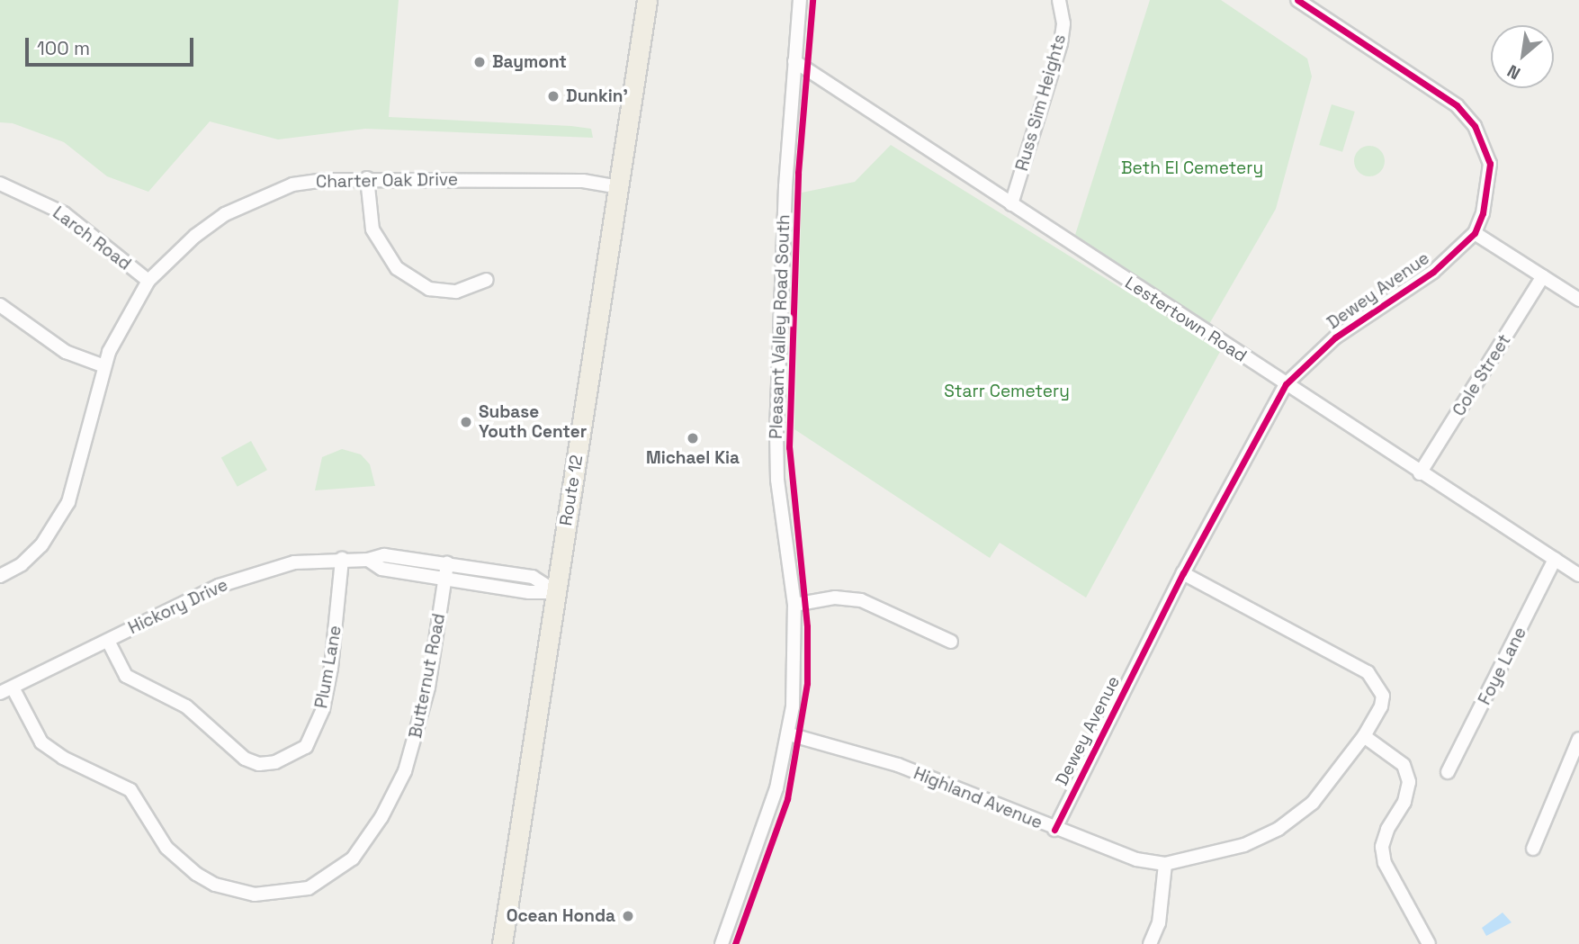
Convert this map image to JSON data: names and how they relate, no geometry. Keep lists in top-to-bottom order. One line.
{"streets":{"highway":["Route 12"],"street":["Russ Sim Heights","Charter Oak Drive","Larch Road","Dewey Avenue","Lestertown Road","Pleasant Valley Road South","Cole Street","Hickory Drive","Foye Lane","Plum Lane","Butternut Road","Highland Avenue"]},"crossings":[["Russ Sim Heights","Lestertown Road"],["Charter Oak Drive","Larch Road"],["Charter Oak Drive","Route 12"],["Dewey Avenue","Lestertown Road"],["Dewey Avenue","Highland Avenue"],["Lestertown Road","Pleasant Valley Road South"],["Lestertown Road","Cole Street"],["Lestertown Road","Foye Lane"],["Pleasant Valley Road South","Highland Avenue"],["Route 12","Hickory Drive"],["Hickory Drive","Plum Lane"],["Hickory Drive","Butternut Road"]],"parks":["Beth El Cemetery","Starr Cemetery"],"places":["Baymont","Dunkin'","Subase Youth Center","Michael Kia","Ocean Honda"],"scale_bar":"100 m","north":"bottom left"}
